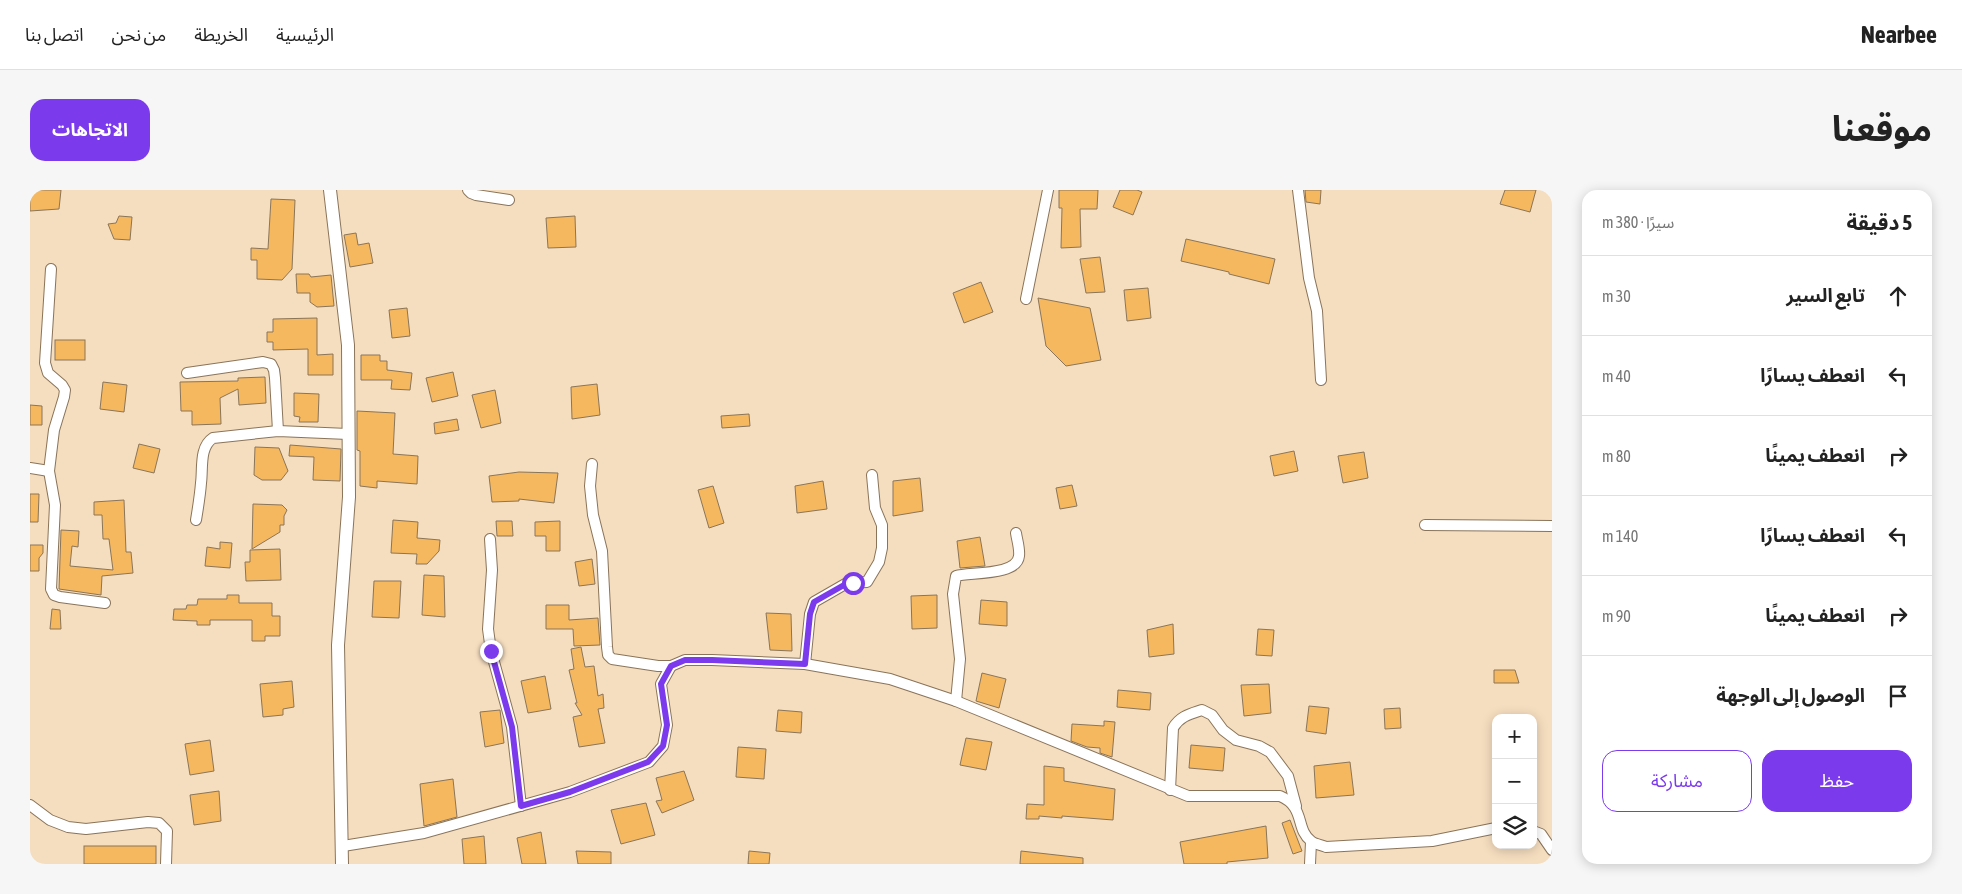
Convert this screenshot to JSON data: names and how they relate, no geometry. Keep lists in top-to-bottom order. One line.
{"page":{"header":"Nearbee","nav":["الرئيسية","الخريطة","من نحن","اتصل بنا"],"title":"موقعنا","buttons":["الاتجاهات",["حفظ","مشاركة"]],"heading":["5 دقيقة","سيرًا · 380 m"],"list":[["تابع السير","30 m"],["انعطف يسارًا","40 m"],["انعطف يمينًا","80 m"],["انعطف يسارًا","140 m"],["انعطف يمينًا","90 m"],"الوصول إلى الوجهة"],"map_buttons":["+","−"]}}
